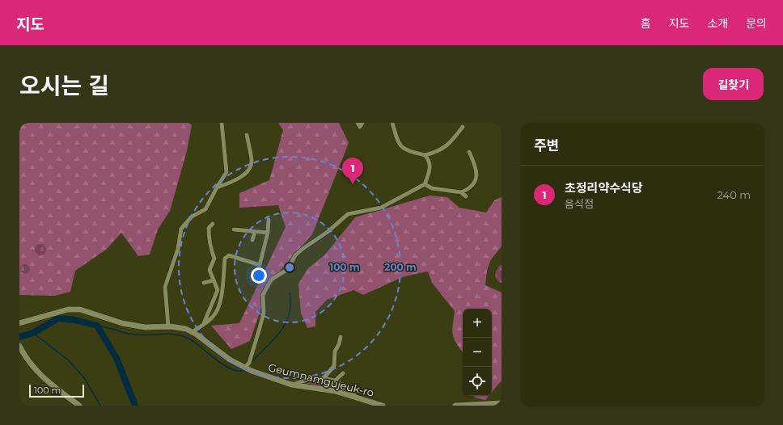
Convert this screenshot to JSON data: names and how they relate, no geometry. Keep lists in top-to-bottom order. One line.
{"streets":{"main road":["Geumnamgujeuk-ro"]},"scale_bar":"100 m","page":{"header":"지도","nav":["홈","지도","소개","문의"],"title":"오시는 길","buttons":"길찾기","heading":"주변","pins":"1","list":[{"mark":"1","name":"초정리약수식당","note":"음식점","value":"240 m"}],"map_buttons":["+","−"],"scale":"100 m"},"rings":["100 m","200 m"]}
